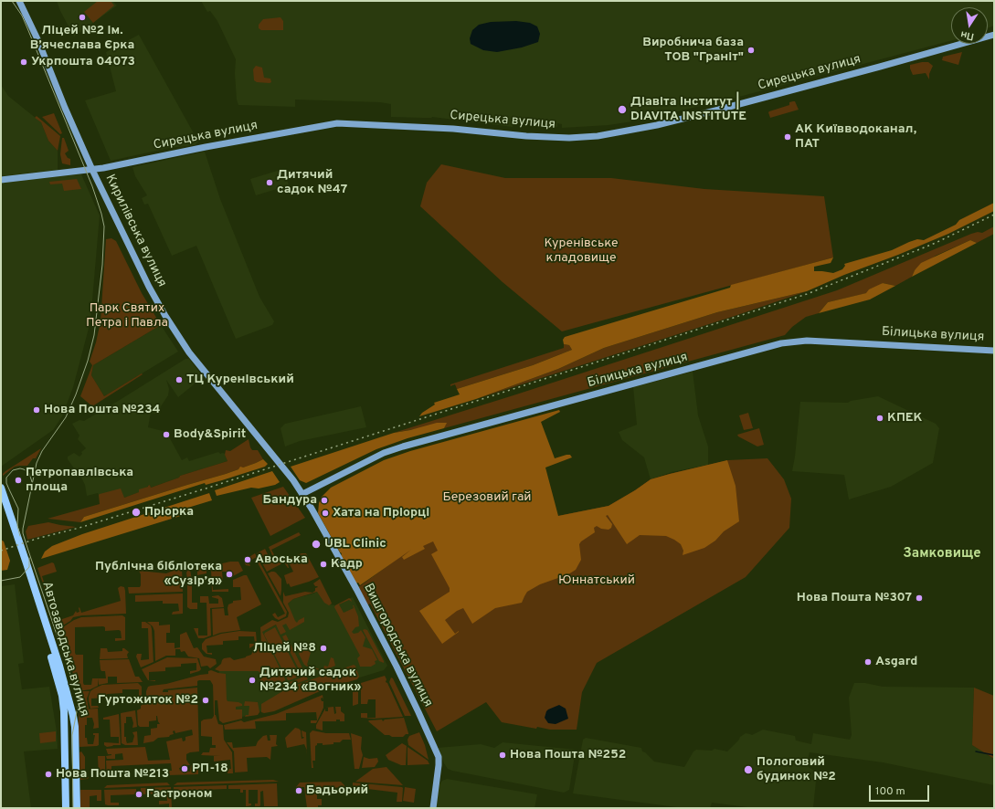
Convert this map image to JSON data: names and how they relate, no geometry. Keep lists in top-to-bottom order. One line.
{"streets":{"main road":["Сирецька вулиця","Кирилівська вулиця","Білицька вулиця","Вишгородська вулиця","Автозаводська вулиця"]},"crossings":[["Сирецька вулиця","Кирилівська вулиця"],["Кирилівська вулиця","Вишгородська вулиця"],["Білицька вулиця","Вишгородська вулиця"]],"districts":["Замковище"],"parks":["Куренівське кладовище","Парк Святих Петра і Павла","Березовий гай","Юннатський"],"places":["Ліцей №2 ім. В’ячеслава Єрка","Виробнича база ТОВ \"Граніт\"","Укрпошта 04073","Діавіта Інститут | DIAVITA INSTITUTE","АК Київводоканал, ПАТ","Дитячий садок №47","ТЦ Куренівський","Нова Пошта №234","КПЕК","Body&Spirit","Петропавлівська площа","Бандура","Пріорка","Хата на Пріорці","UBL Clinic","Авоська","Кадр","Публічна бібліотека «Сузір’я»","Нова Пошта №307","Ліцей №8","Asgard","Дитячий садок №234 «Вогник»","Гуртожиток №2","Нова Пошта №252","РП-18","Пологовий будинок №2","Нова Пошта №213","Бадьорий","Гастроном"],"scale_bar":"100 m","north":"bottom"}
